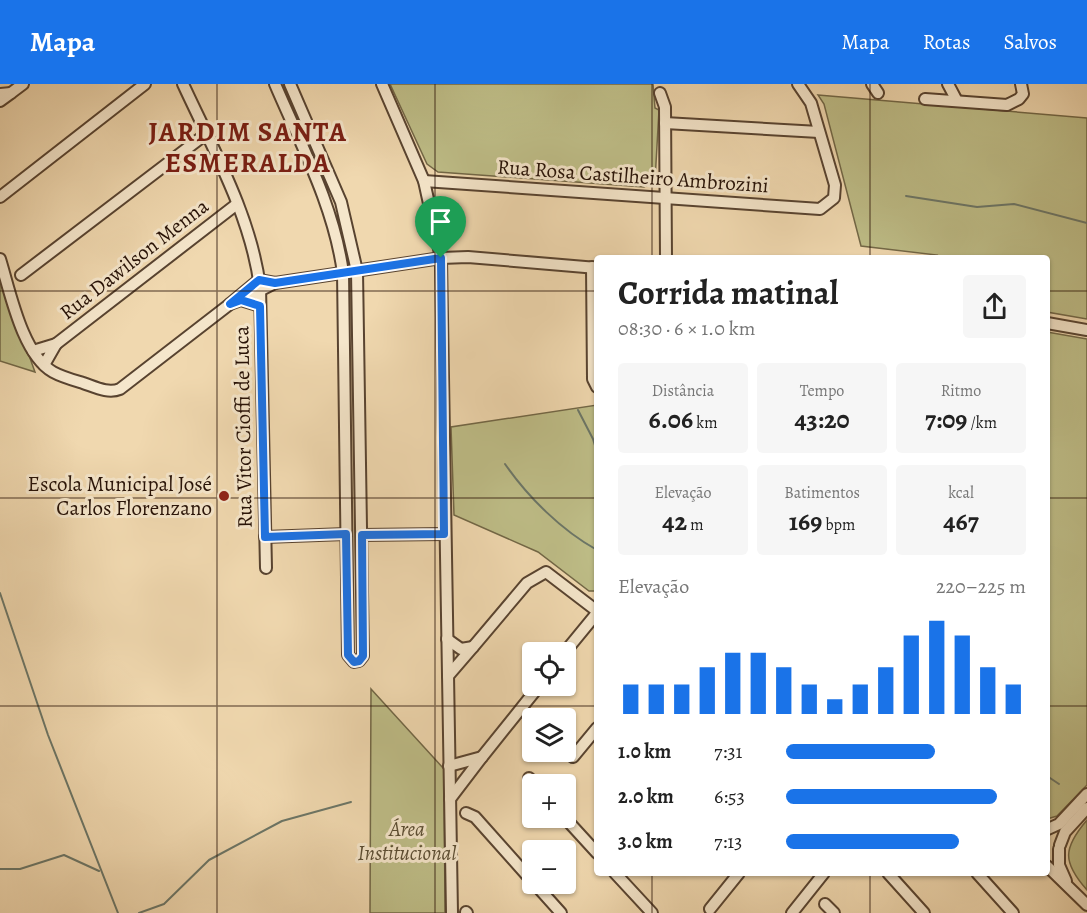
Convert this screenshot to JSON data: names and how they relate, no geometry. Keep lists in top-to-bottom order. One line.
{"streets":{"street":["Rua Rosa Castilheiro Ambrozini","Rua Dawilson Menna","Rua Vitor Cioffi de Luca"]},"crossings":[["Rua Dawilson Menna","Rua Vitor Cioffi de Luca"]],"districts":["JARDIM SANTA ESMERALDA"],"parks":["Área Institucional"],"places":["Escola Municipal José Carlos Florenzano"],"page":{"header":"Mapa","nav":["Mapa","Rotas","Salvos"],"heading":["Corrida matinal","08:30 · 6 × 1.0 km"],"stats":[["Distância","6.06 km"],["Tempo","43:20"],["Ritmo","7:09 /km"],["Elevação","42 m"],["Batimentos","169 bpm"],["kcal","467"]],"chart":["Elevação","220–225 m"],"map_buttons":["+","−"],"list":[{"name":"1.0 km","note":"7:31"},{"name":"2.0 km","note":"6:53"},{"name":"3.0 km","note":"7:13"}]}}
